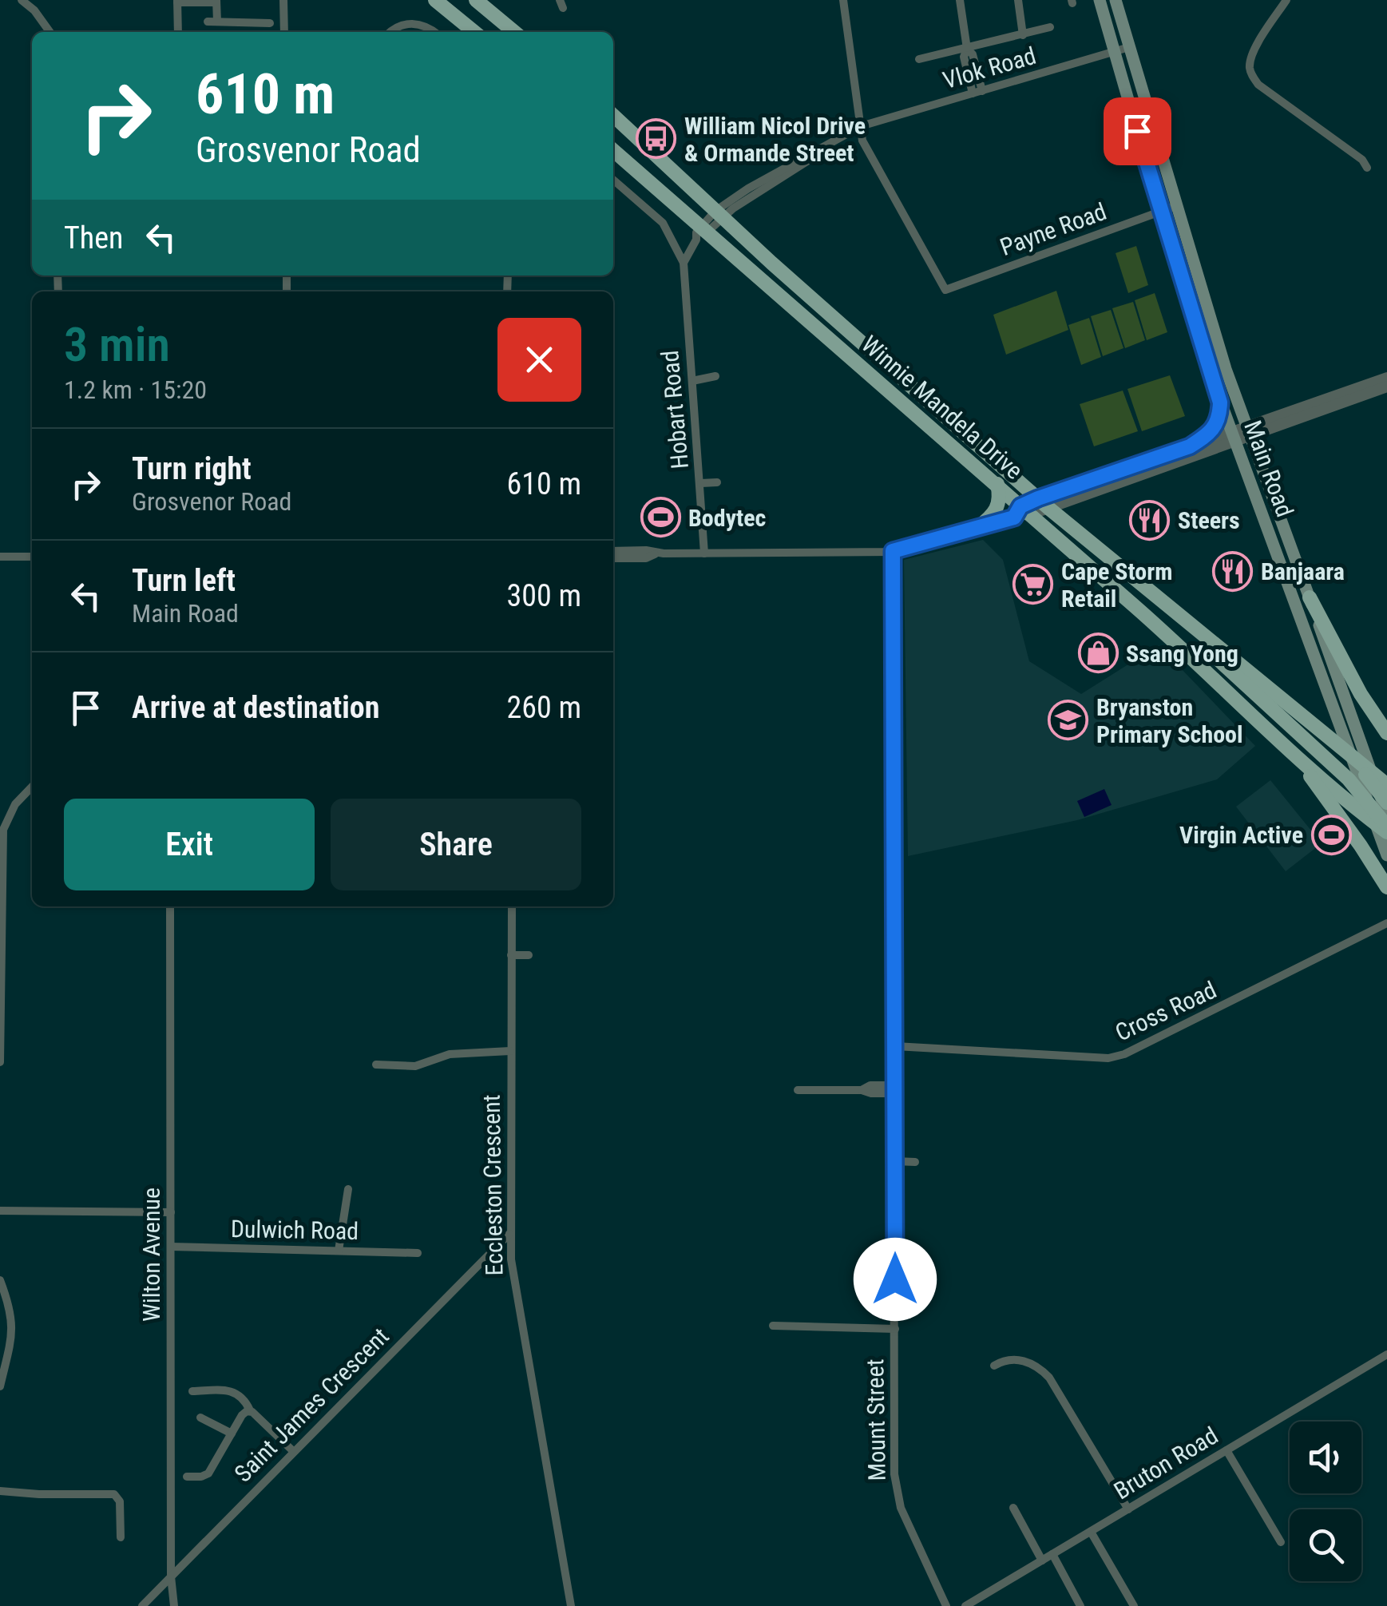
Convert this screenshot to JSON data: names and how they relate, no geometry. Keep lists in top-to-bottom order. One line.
{"streets":{"main road":["Winnie Mandela Drive","Main Road"],"street":["Vlok Road","Payne Road","Hobart Road","Cross Road","Eccleston Crescent","Dulwich Road","Wilton Avenue","Saint James Crescent","Mount Street","Bruton Road"]},"crossings":[["Vlok Road","Payne Road"],["Vlok Road","Winnie Mandela Drive"],["Vlok Road","Main Road"],["Payne Road","Main Road"],["Winnie Mandela Drive","Main Road"],["Cross Road","Mount Street"],["Eccleston Crescent","Saint James Crescent"],["Dulwich Road","Wilton Avenue"],["Wilton Avenue","Saint James Crescent"]],"places":{"bus stop":["William Nicol Drive & Ormande Street"],"sports":["Bodytec","Virgin Active"],"restaurant":["Steers","Banjaara"],"supermarket":["Cape Storm Retail"],"shop":["Ssang Yong"],"school or university":["Bryanston Primary School"]},"page":{"turn":["610 m","Grosvenor Road"],"then":"Then","heading":["3 min","1.2 km · 15:20"],"list":[{"name":"Turn right","note":"Grosvenor Road","value":"610 m"},{"name":"Turn left","note":"Main Road","value":"300 m"},{"name":"Arrive at destination","value":"260 m"}],"buttons":["Exit","Share"]}}
